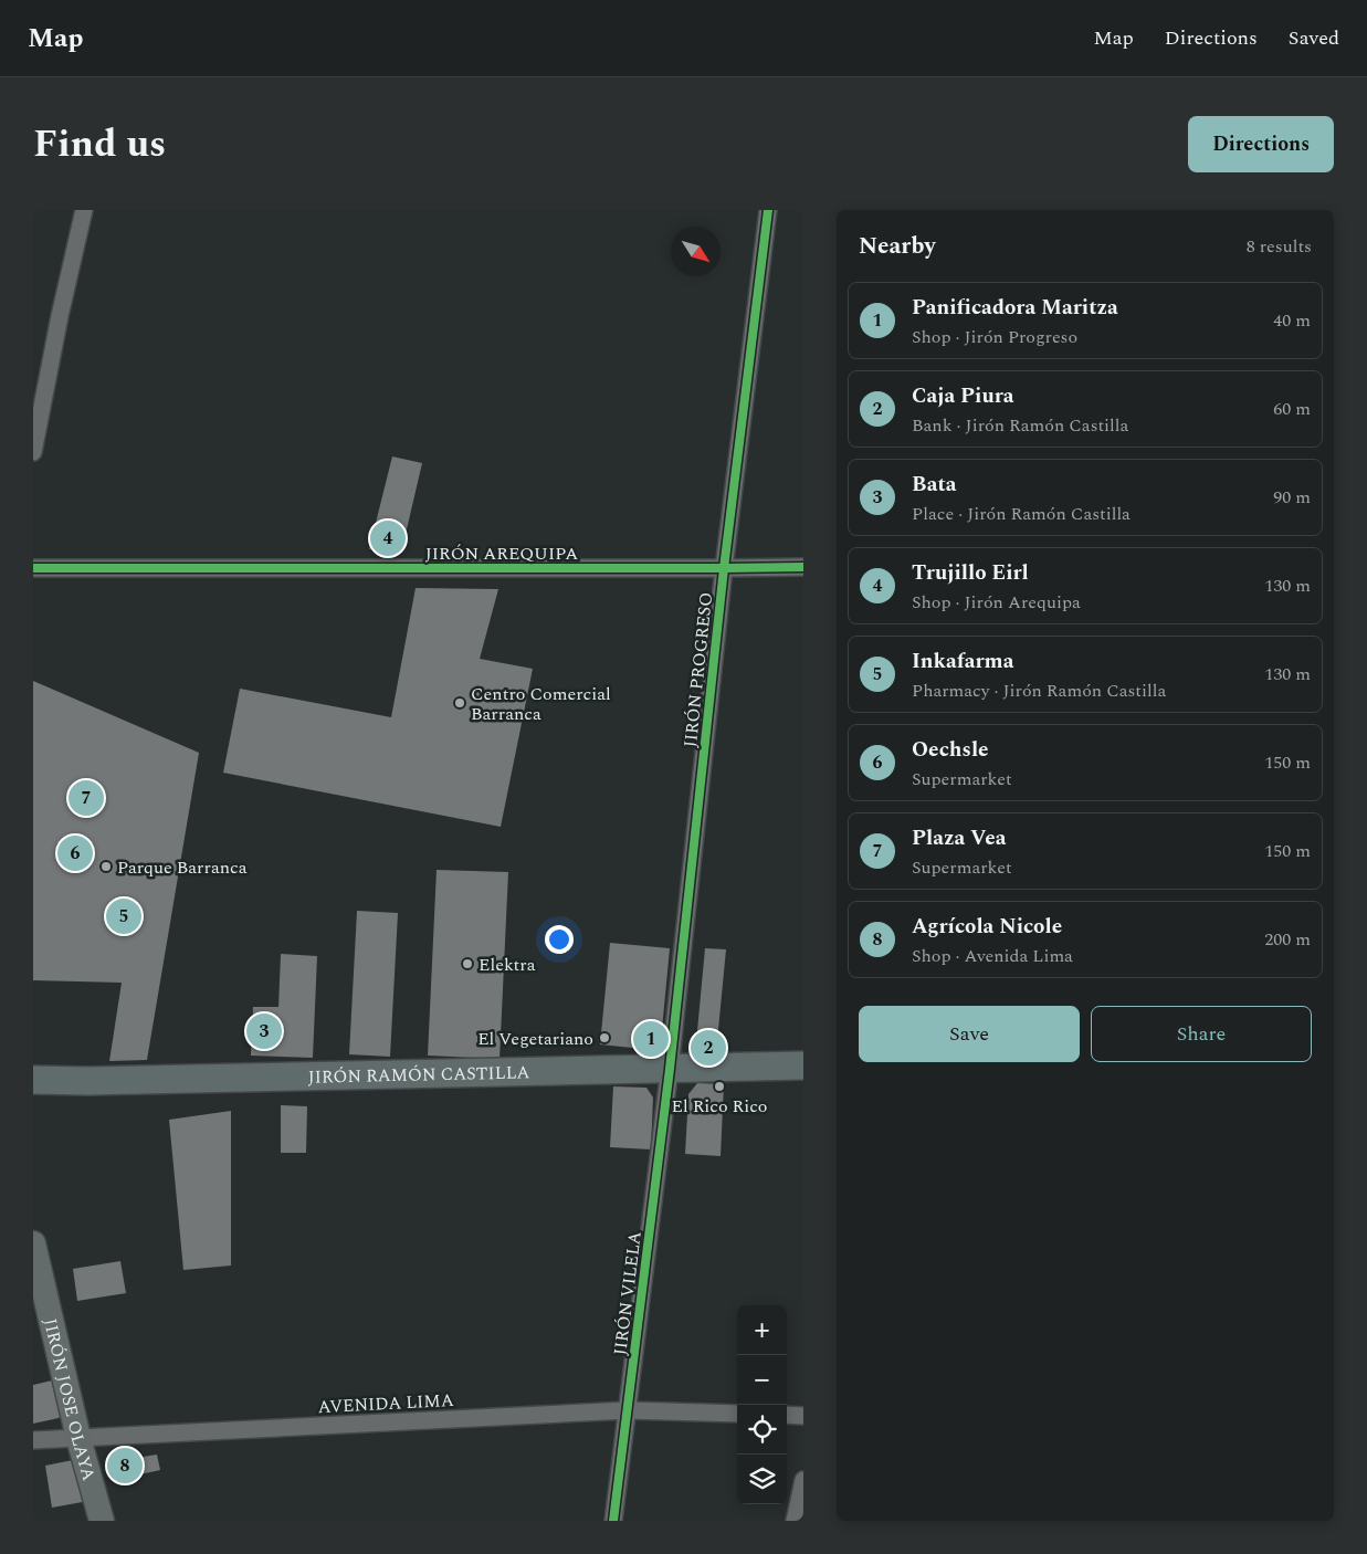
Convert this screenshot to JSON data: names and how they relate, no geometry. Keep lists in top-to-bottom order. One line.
{"streets":{"main road":["JIRÓN RAMÓN CASTILLA"],"street":["JIRÓN AREQUIPA","JIRÓN PROGRESO","JIRÓN VILELA","JIRÓN JOSE OLAYA","AVENIDA LIMA"]},"crossings":[["JIRÓN AREQUIPA","JIRÓN PROGRESO"],["JIRÓN PROGRESO","JIRÓN RAMÓN CASTILLA"],["JIRÓN PROGRESO","JIRÓN VILELA"],["JIRÓN RAMÓN CASTILLA","JIRÓN VILELA"],["JIRÓN VILELA","AVENIDA LIMA"],["JIRÓN JOSE OLAYA","AVENIDA LIMA"]],"places":["Centro Comercial Barranca","Parque Barranca","Elektra","El Vegetariano","El Rico Rico"],"north":"bottom right","page":{"header":"Map","nav":["Map","Directions","Saved"],"title":"Find us","buttons":["Directions",["Save","Share"]],"heading":["Nearby","8 results"],"list":[{"mark":"1","name":"Panificadora Maritza","note":"Shop · Jirón Progreso","value":"40 m"},{"mark":"2","name":"Caja Piura","note":"Bank · Jirón Ramón Castilla","value":"60 m"},{"mark":"3","name":"Bata","note":"Place · Jirón Ramón Castilla","value":"90 m"},{"mark":"4","name":"Trujillo Eirl","note":"Shop · Jirón Arequipa","value":"130 m"},{"mark":"5","name":"Inkafarma","note":"Pharmacy · Jirón Ramón Castilla","value":"130 m"},{"mark":"6","name":"Oechsle","note":"Supermarket","value":"150 m"},{"mark":"7","name":"Plaza Vea","note":"Supermarket","value":"150 m"},{"mark":"8","name":"Agrícola Nicole","note":"Shop · Avenida Lima","value":"200 m"}],"pins":["4","7","6","5","3","1","2","8"],"map_buttons":["+","−"]}}
